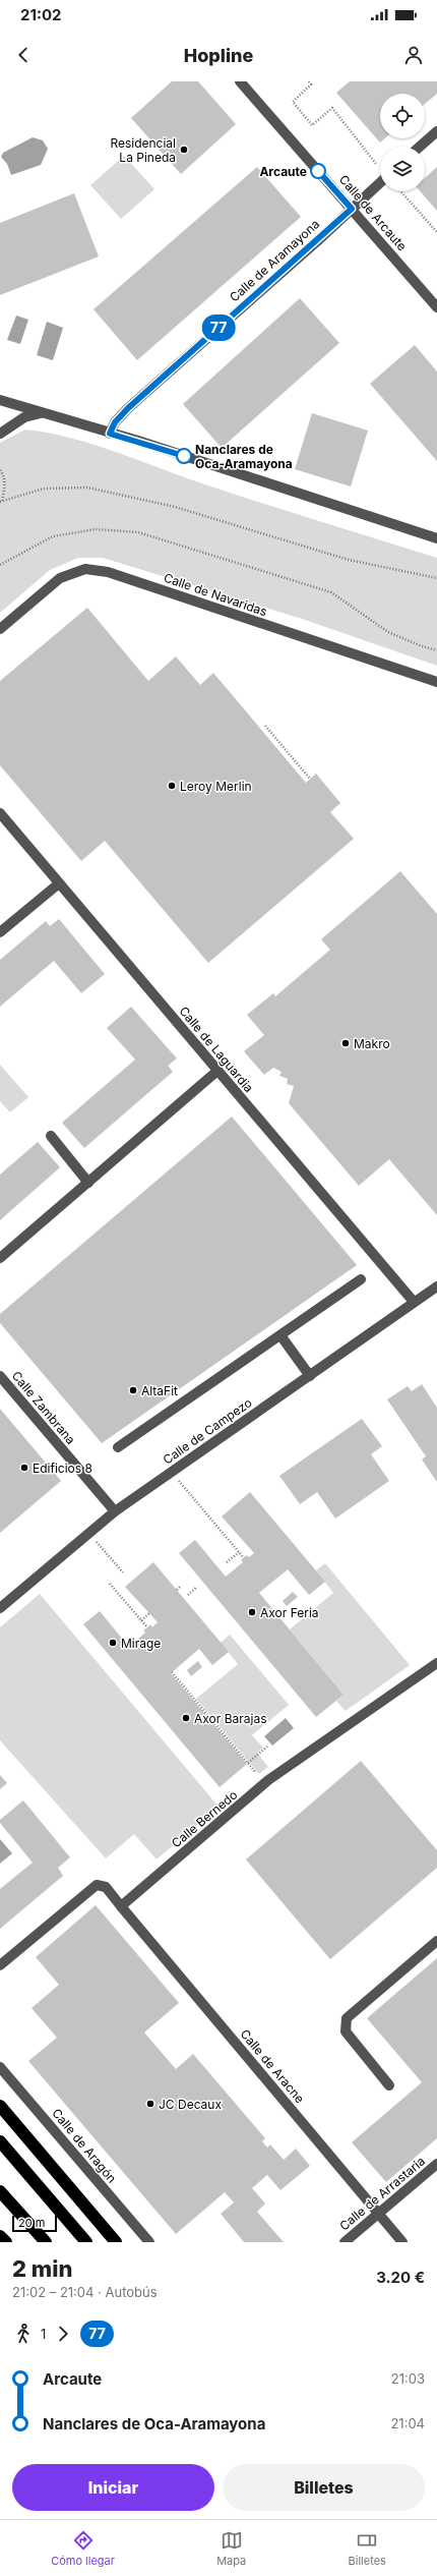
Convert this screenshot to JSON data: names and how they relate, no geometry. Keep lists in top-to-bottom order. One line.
{"streets":{"street":["Calle de Arcaute","Calle de Aramayona","Calle de Navaridas","Calle de Laguardia","Calle Zambrana","Calle de Campezo","Calle Bernedo","Calle de Aracne","Calle de Aragón","Calle de Arrastaria"]},"crossings":[["Calle de Arcaute","Calle de Aramayona"],["Calle de Laguardia","Calle de Campezo"],["Calle Zambrana","Calle de Campezo"],["Calle Bernedo","Calle de Aracne"],["Calle de Aracne","Calle de Arrastaria"]],"places":["Residencial La Pineda","Arcaute","Nanclares de Oca-Aramayona","Leroy Merlin","Makro","AltaFit","Edificios 8","Axor Feria","Mirage","Axor Barajas","JC Decaux"],"lines":["bus line 77"],"scale_bar":"20 m","page":{"status":"21:02","header":"Hopline","on_map":"77","scale":"20 m","heading":["2 min","21:02 – 21:04 · Autobús","3.20 €"],"legs":["1","77"],"list":[{"name":"Arcaute","value":"21:03"},{"name":"Nanclares de Oca-Aramayona","value":"21:04"}],"buttons":["Iniciar","Billetes"],"tabs":["Cómo llegar","Mapa","Billetes"]}}
